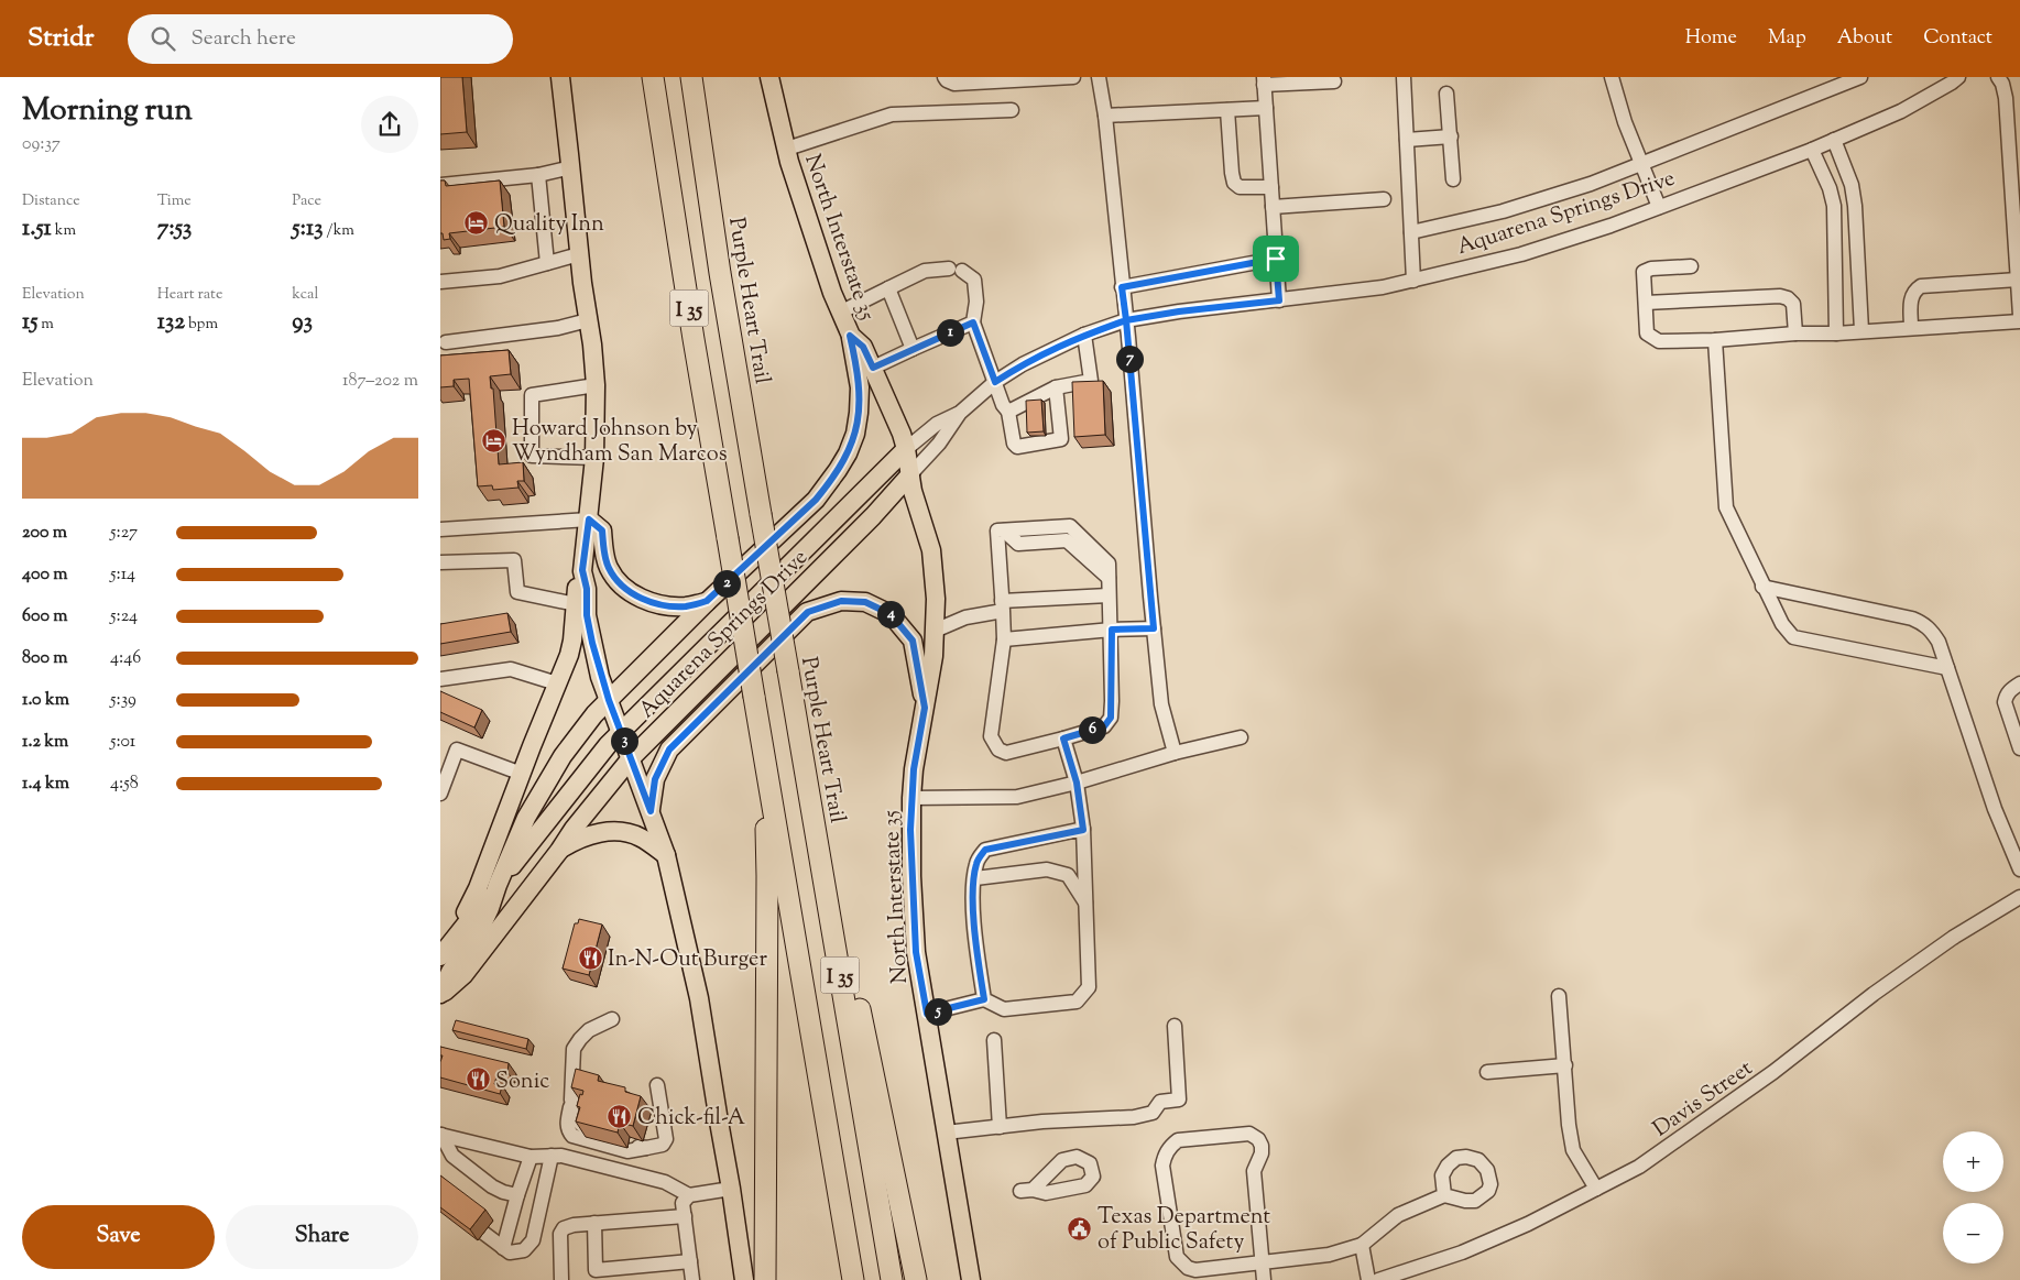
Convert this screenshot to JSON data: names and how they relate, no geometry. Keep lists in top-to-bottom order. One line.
{"streets":{"highway":["Purple Heart Trail","I 35"],"main road":["Aquarena Springs Drive","North Interstate 35"],"street":["Davis Street"]},"crossings":[["Aquarena Springs Drive","North Interstate 35"]],"places":{"hotel":["Quality Inn","Howard Johnson by Wyndham San Marcos"],"restaurant":["In-N-Out Burger","Sonic","Chick-fil-A"],"public building":["Texas Department of Public Safety"]},"page":{"header":"Stridr","search":"Search here","nav":["Home","Map","About","Contact"],"heading":["Morning run","09:37"],"stats":[["Distance","1.51 km"],["Time","7:53"],["Pace","5:13 /km"],["Elevation","15 m"],["Heart rate","132 bpm"],["kcal","93"]],"pins":["1","7","2","4","6","3","5"],"chart":["Elevation","187–202 m"],"list":[{"name":"200 m","note":"5:27"},{"name":"400 m","note":"5:14"},{"name":"600 m","note":"5:24"},{"name":"800 m","note":"4:46"},{"name":"1.0 km","note":"5:39"},{"name":"1.2 km","note":"5:01"},{"name":"1.4 km","note":"4:58"}],"map_buttons":["+","−"],"buttons":["Save","Share"]}}
